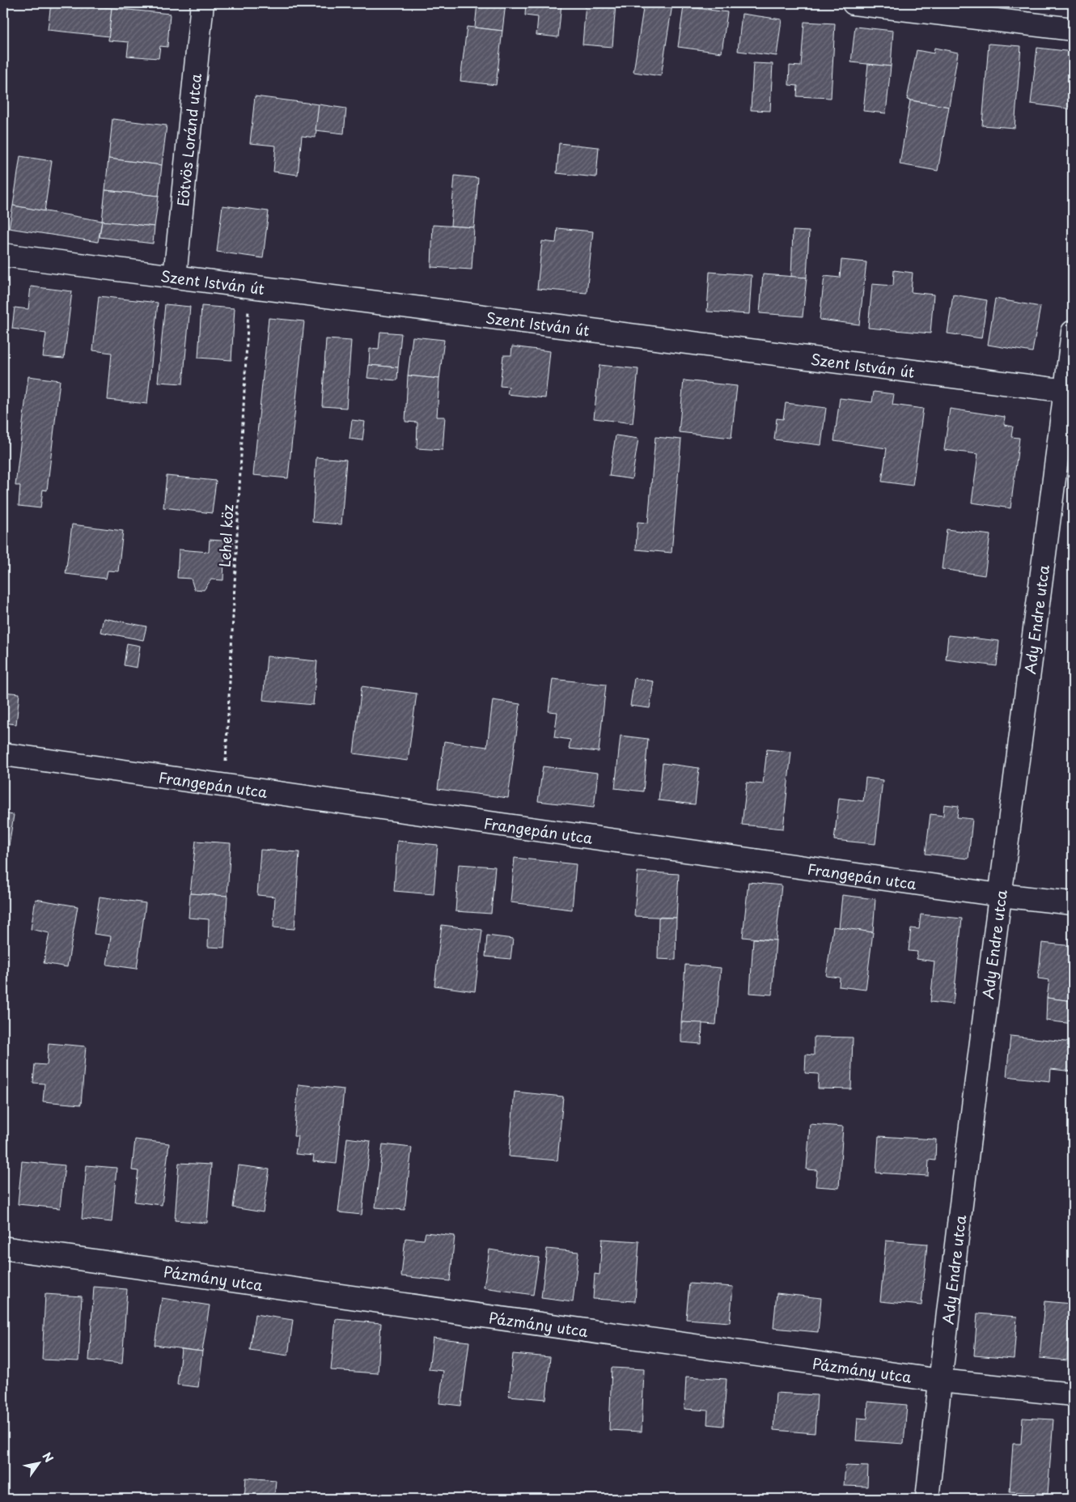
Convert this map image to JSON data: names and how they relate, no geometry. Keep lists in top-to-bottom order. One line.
{"streets":{"street":["Eötvös Loránd utca","Szent István út","Ady Endre utca","Frangepán utca","Pázmány utca"],"path":["Lehel köz"]},"crossings":[["Eötvös Loránd utca","Szent István út"],["Szent István út","Lehel köz"],["Szent István út","Ady Endre utca"],["Lehel köz","Frangepán utca"],["Ady Endre utca","Frangepán utca"],["Ady Endre utca","Pázmány utca"]],"north":"top right"}
